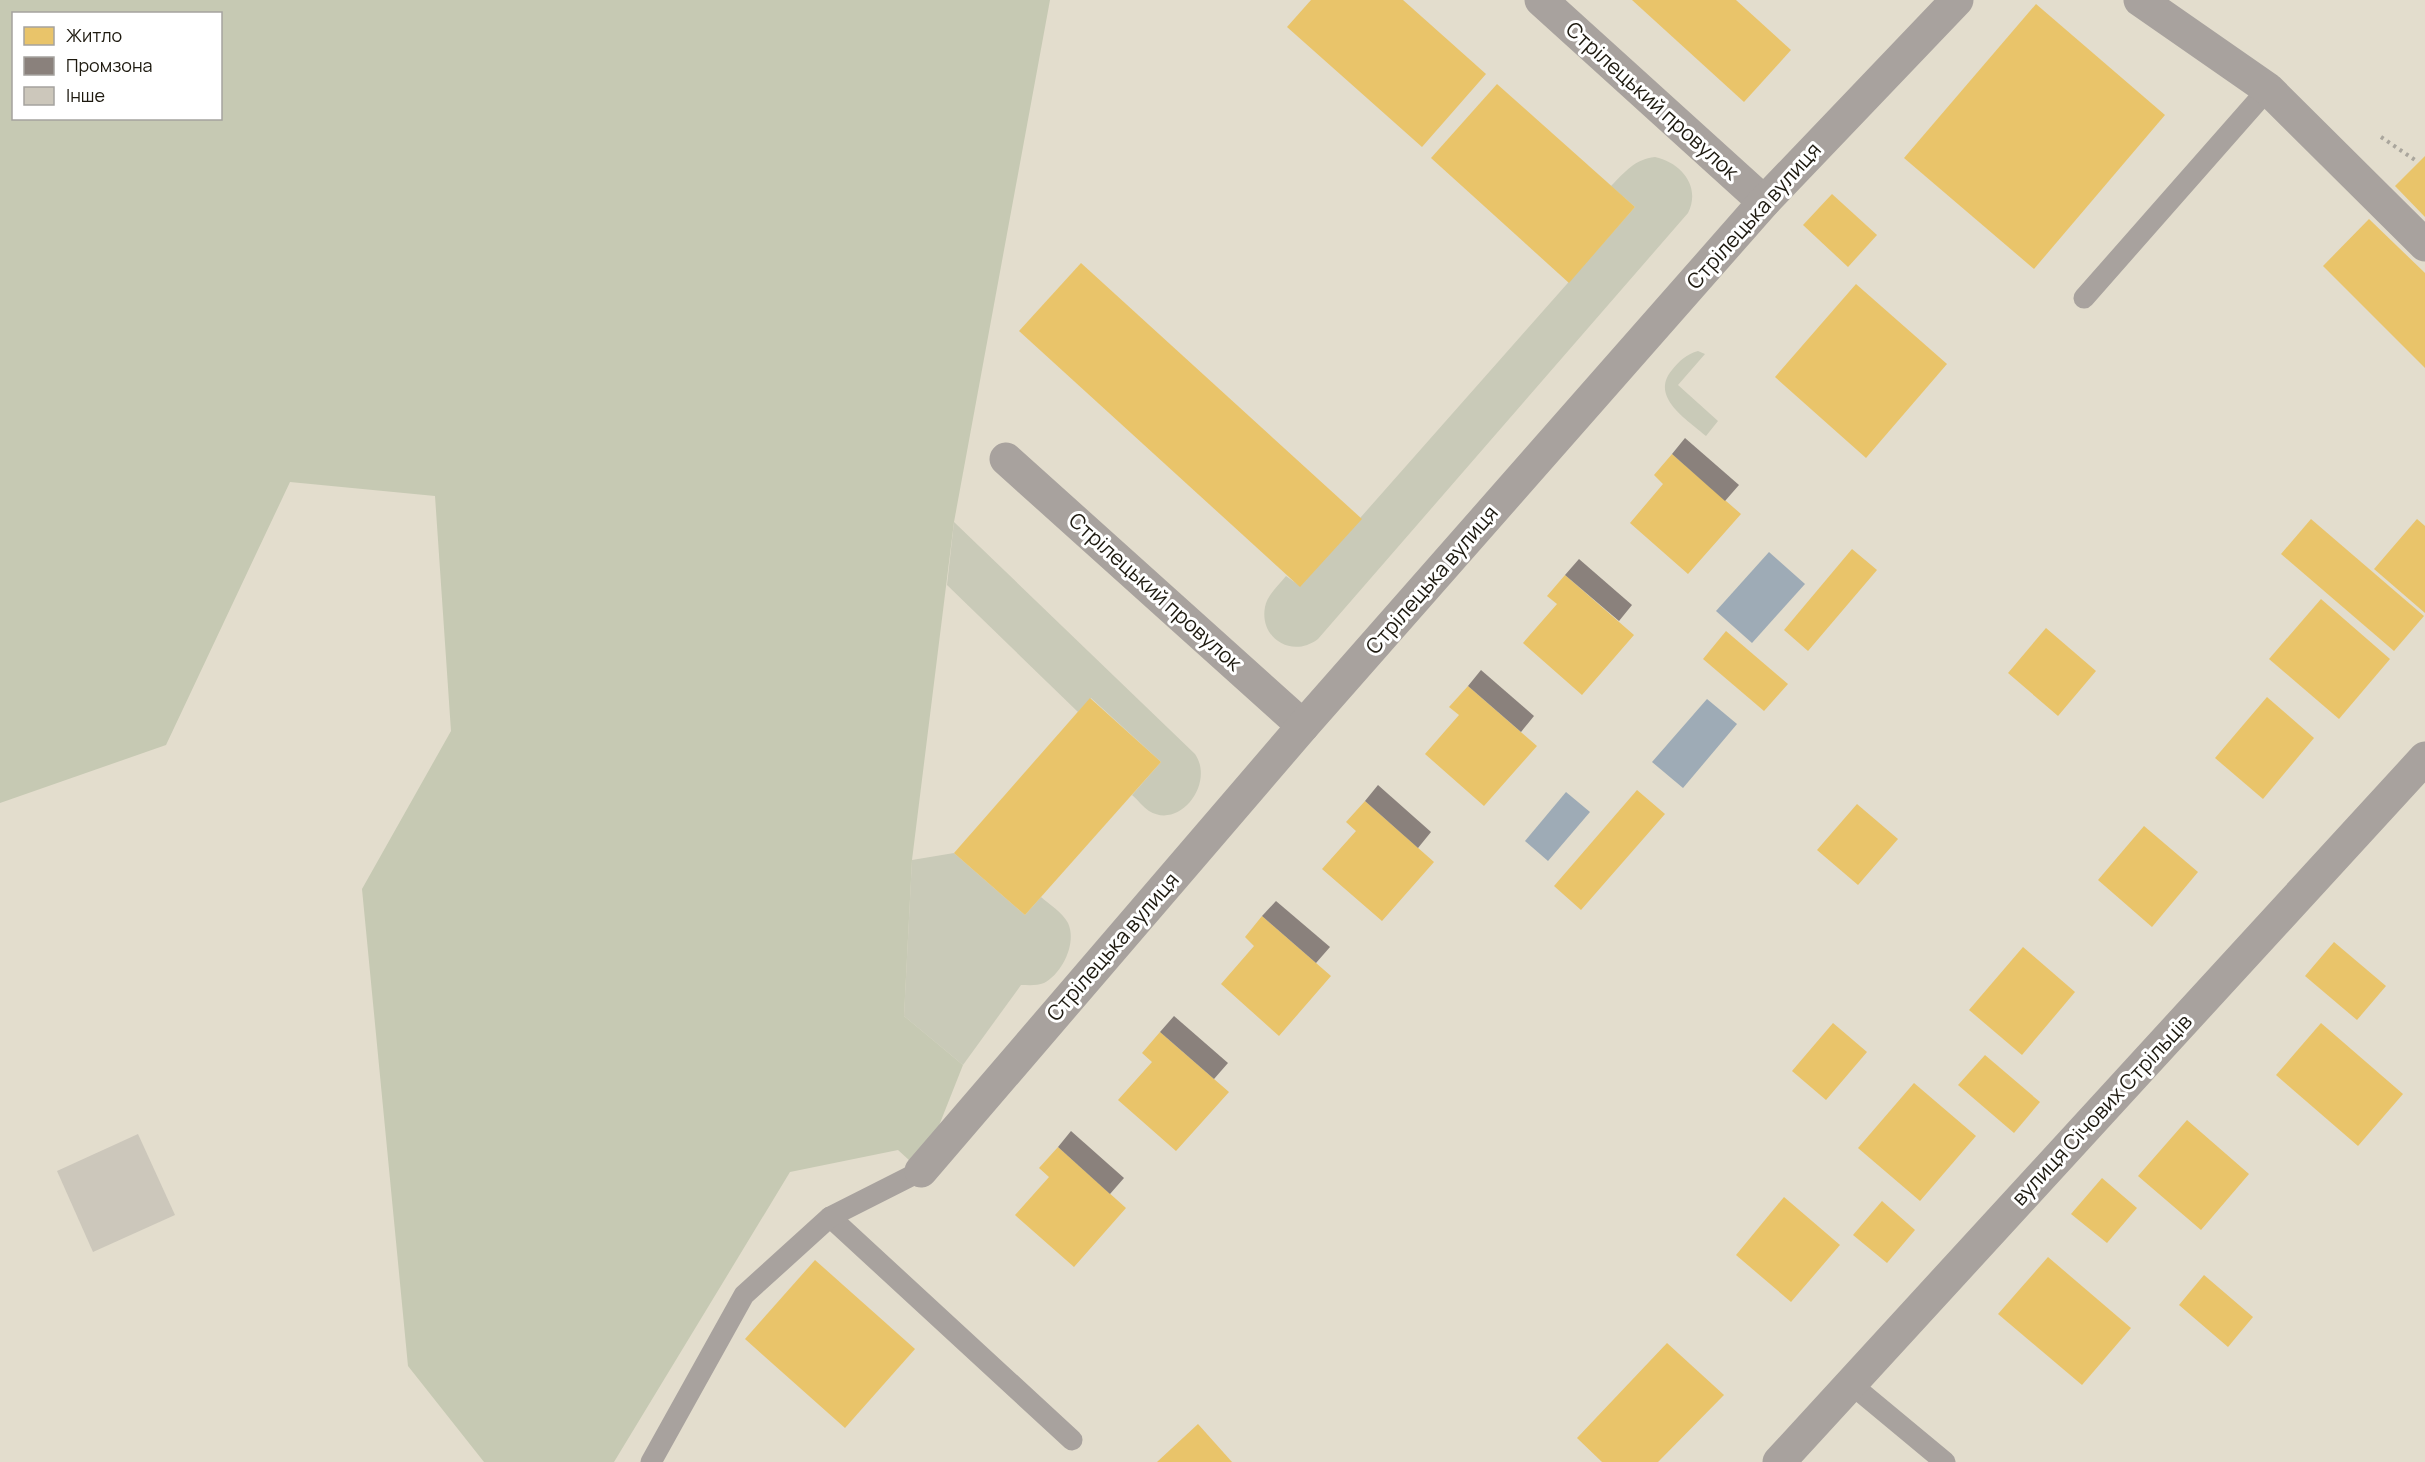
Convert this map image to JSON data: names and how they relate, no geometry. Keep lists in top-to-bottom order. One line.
{"streets":{"street":["Стрілецький провулок","Стрілецька вулиця","вулиця Січових Стрільців"]},"crossings":[["Стрілецький провулок","Стрілецька вулиця"]],"legend":["Житло","Промзона","Інше"]}
